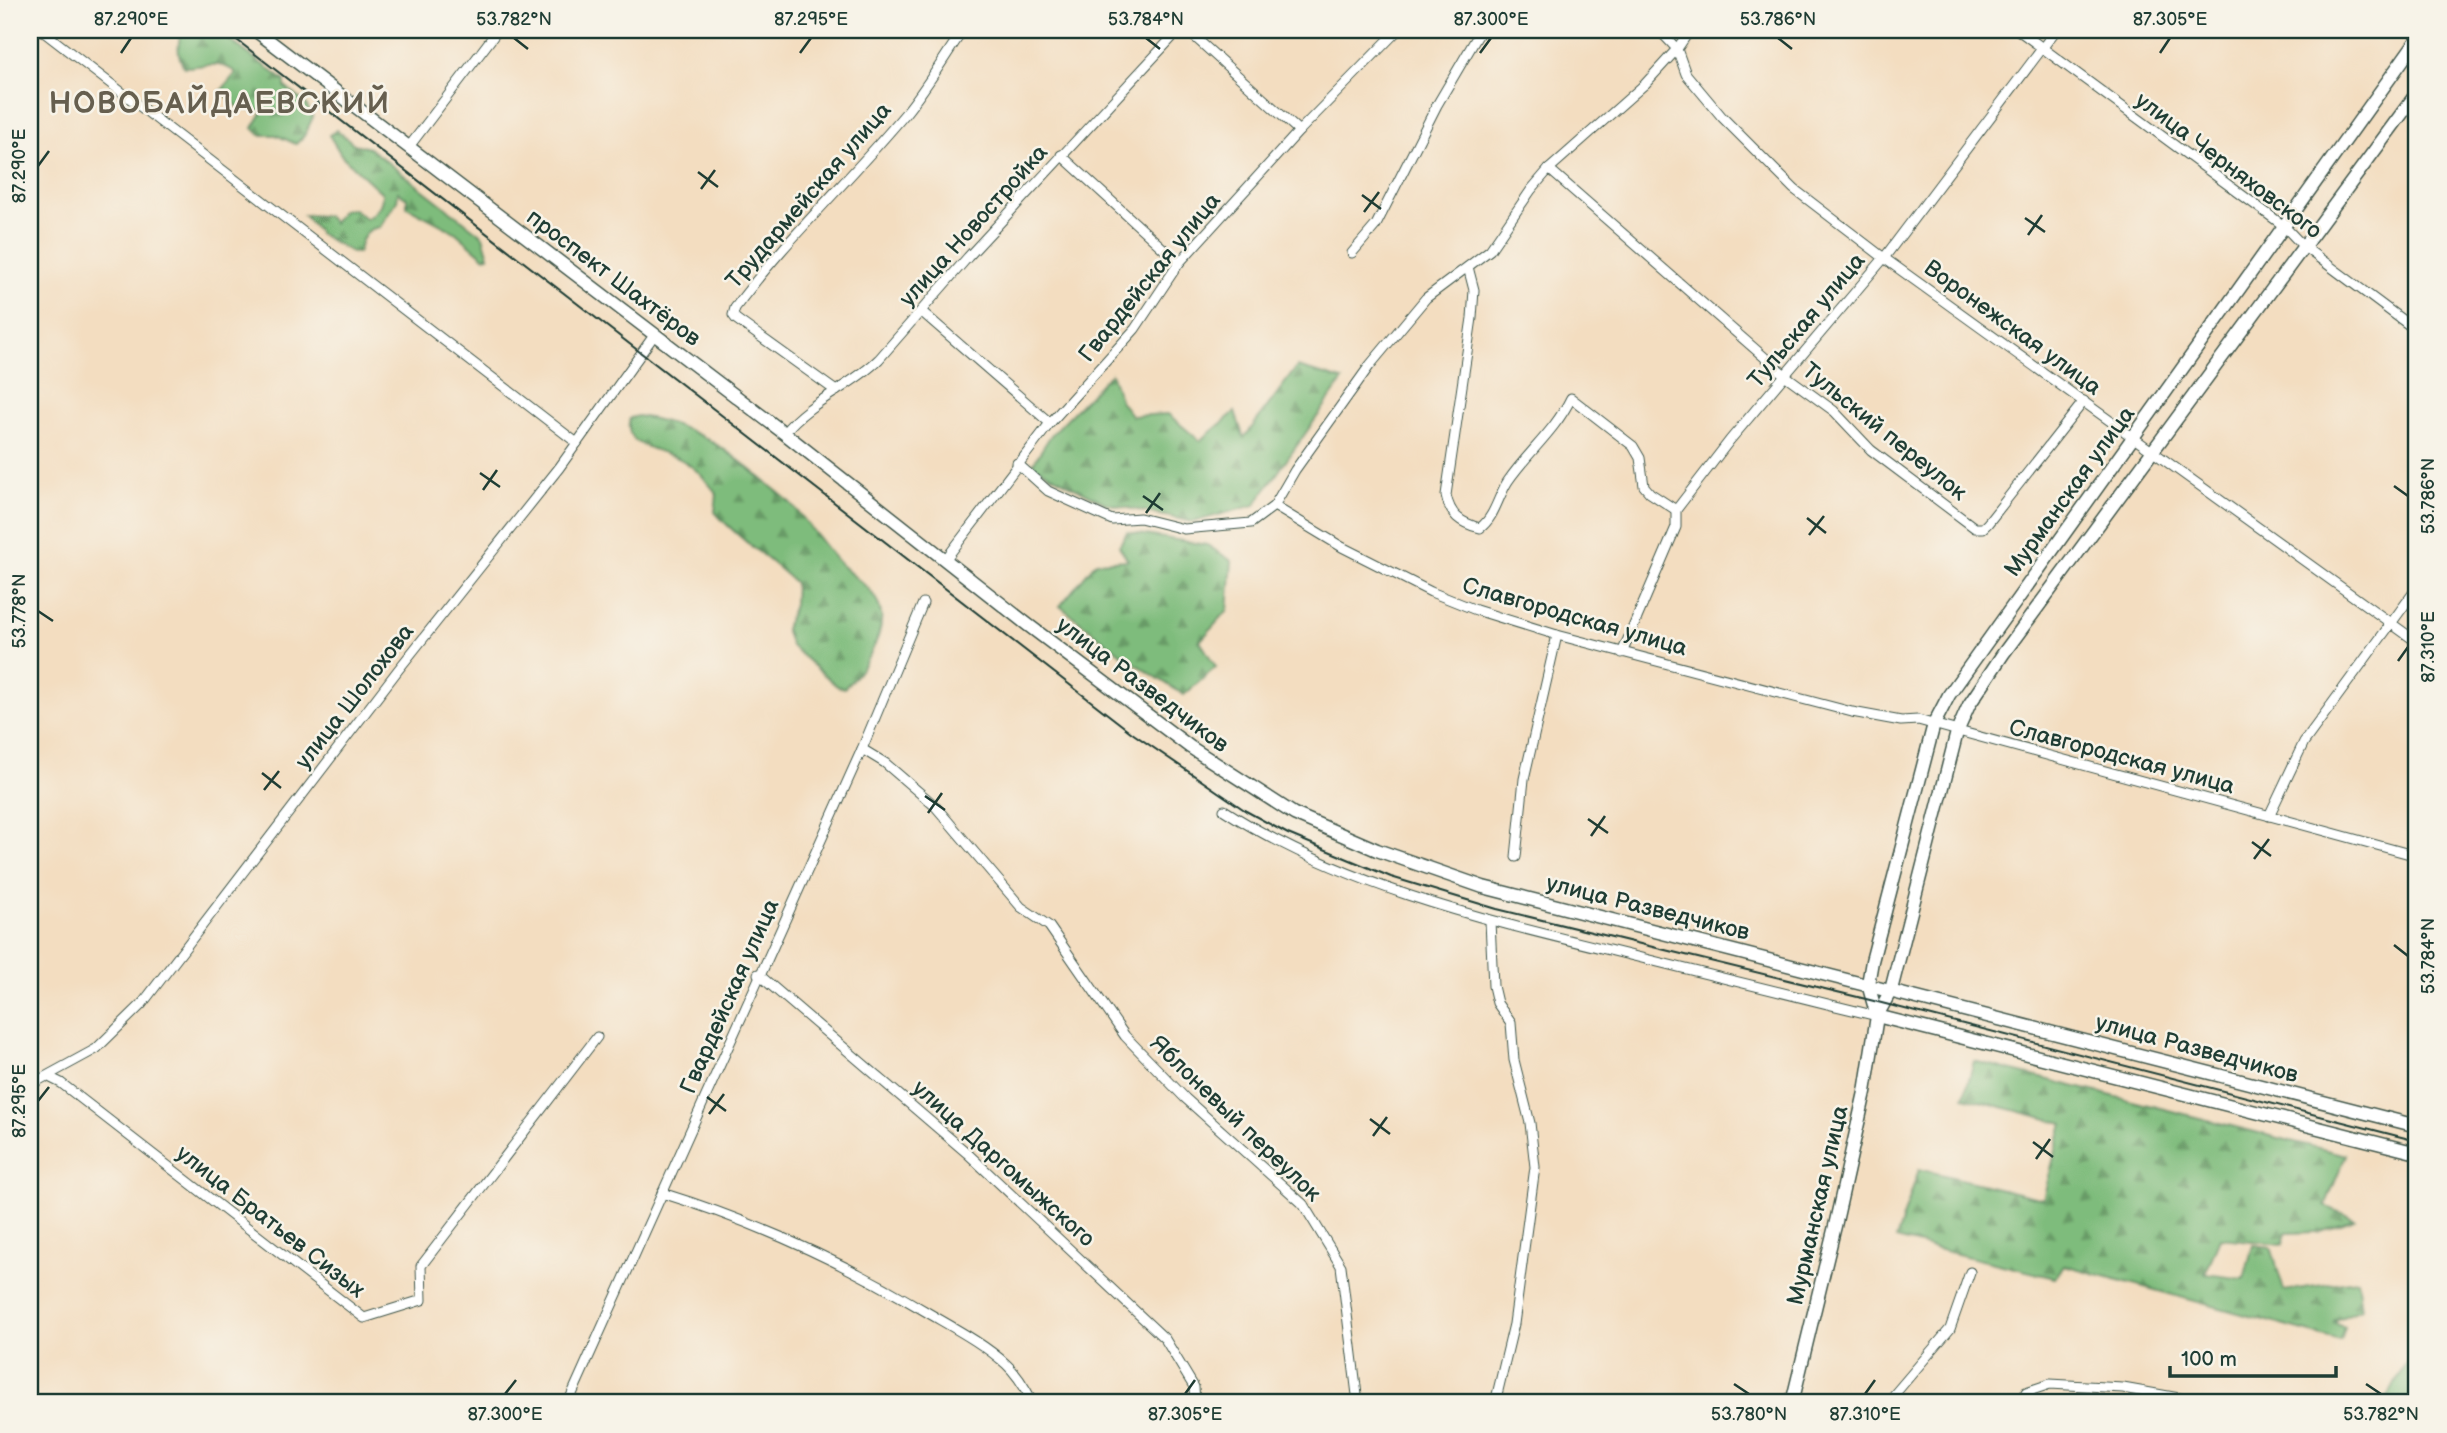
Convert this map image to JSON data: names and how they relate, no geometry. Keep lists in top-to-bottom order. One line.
{"streets":{"main road":["проспект Шахтёров","Мурманская улица","улица Разведчиков"],"street":["улица Черняховского","Трудармейская улица","улица Новостройка","Гвардейская улица","Тульская улица","Воронежская улица","Тульский переулок","Славгородская улица","улица Шолохова","Яблоневый переулок","улица Даргомыжского","улица Братьев Сизых"]},"crossings":[["улица Черняховского","Тульская улица"],["улица Черняховского","Мурманская улица"],["Трудармейская улица","улица Новостройка"],["улица Новостройка","проспект Шахтёров"],["проспект Шахтёров","Гвардейская улица"],["проспект Шахтёров","улица Разведчиков"],["проспект Шахтёров","улица Шолохова"],["Гвардейская улица","улица Разведчиков"],["Гвардейская улица","Яблоневый переулок"],["Гвардейская улица","улица Даргомыжского"],["Тульская улица","Воронежская улица"],["Тульская улица","Тульский переулок"],["Тульская улица","Славгородская улица"],["Воронежская улица","Тульский переулок"],["Воронежская улица","Мурманская улица"],["Мурманская улица","Славгородская улица"],["Мурманская улица","улица Разведчиков"],["улица Шолохова","улица Братьев Сизых"]],"districts":["НОВОБАЙДАЕВСКИЙ"],"scale_bar":"100 m","coordinates":["87.290°E","53.782°N","87.295°E","53.784°N","87.300°E","53.786°N","87.305°E","53.778°N","87.310°E","53.780°N"]}
